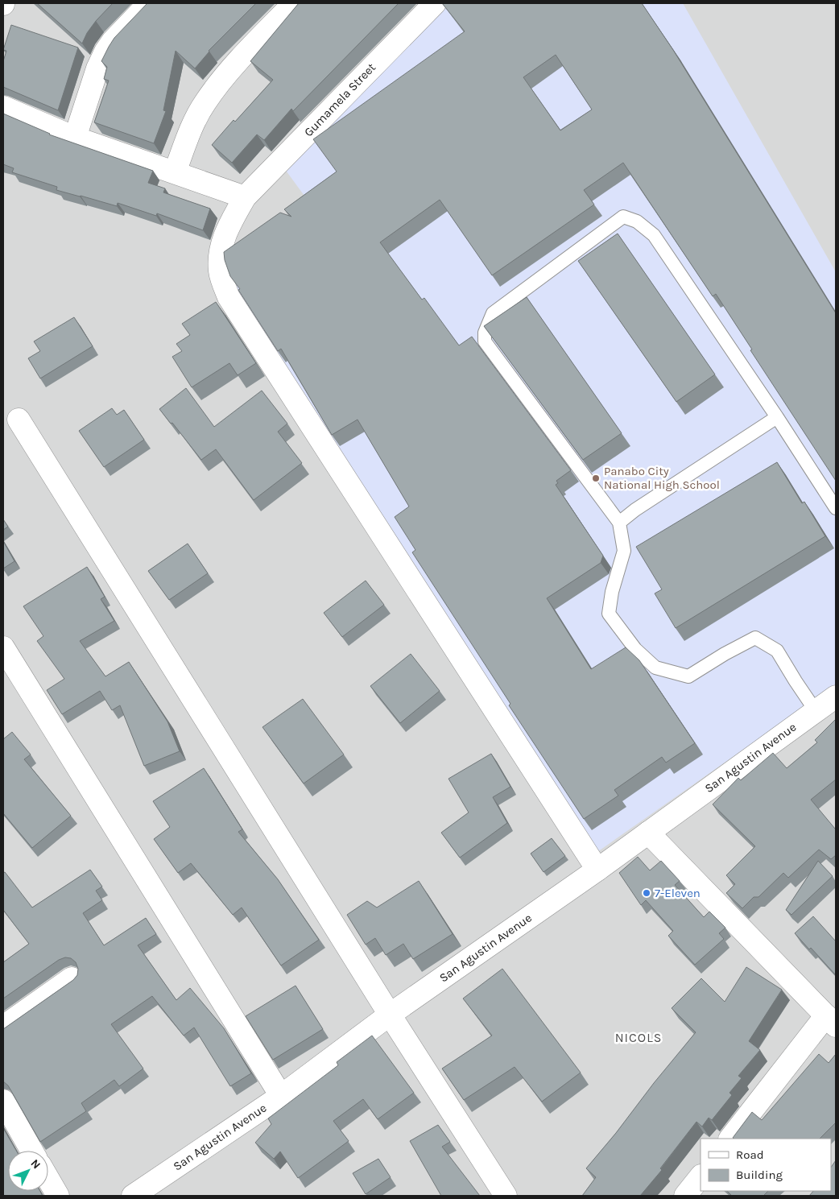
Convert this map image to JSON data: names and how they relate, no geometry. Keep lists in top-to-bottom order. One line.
{"streets":{"street":["Gumamela Street","San Agustin Avenue"]},"crossings":[["Gumamela Street","San Agustin Avenue"]],"districts":["NICOLS"],"places":["Panabo City National High School","7-Eleven"],"legend":["Road","Building"],"north":"top right"}
